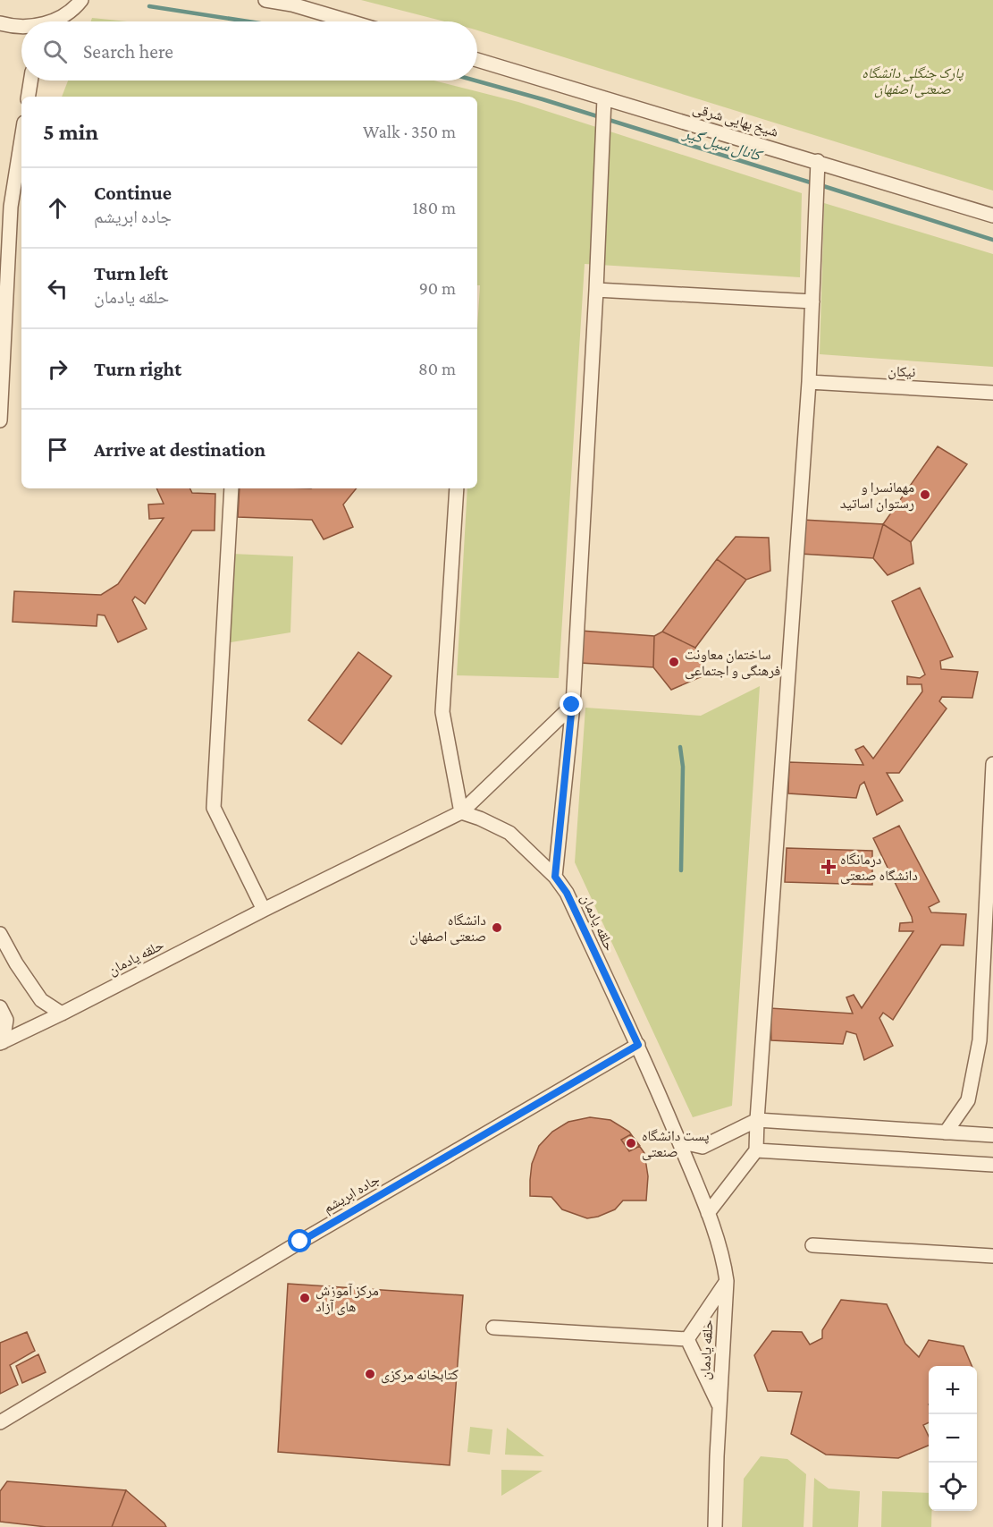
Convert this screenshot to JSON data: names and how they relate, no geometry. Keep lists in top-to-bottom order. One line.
{"streets":{"street":["شیخ بهایی شرقی","نیکان","حلقه یادمان","جاده ابریشم"]},"crossings":[["حلقه یادمان","جاده ابریشم"]],"water":["کانال سیل گیر"],"parks":["پارک جنگلی دانشگاه صنعتی اصفهان"],"places":{"other":["مهمانسرا و رستوان اساتید","ساختمان معاونت فرهنگی و اجتماعی","دانشگاه صنعتی اصفهان","پست دانشگاه صنعتی","مرکز آموزش های آزاد","کتابخانه مرکزی"],"health":["درمانگاه دانشگاه صنعتی"]},"page":{"search":"Search here","heading":["5 min","Walk · 350 m"],"list":[["Continue","جاده ابریشم","180 m"],["Turn left","حلقه یادمان","90 m"],["Turn right","80 m"],"Arrive at destination"],"map_buttons":["+","−"]}}
